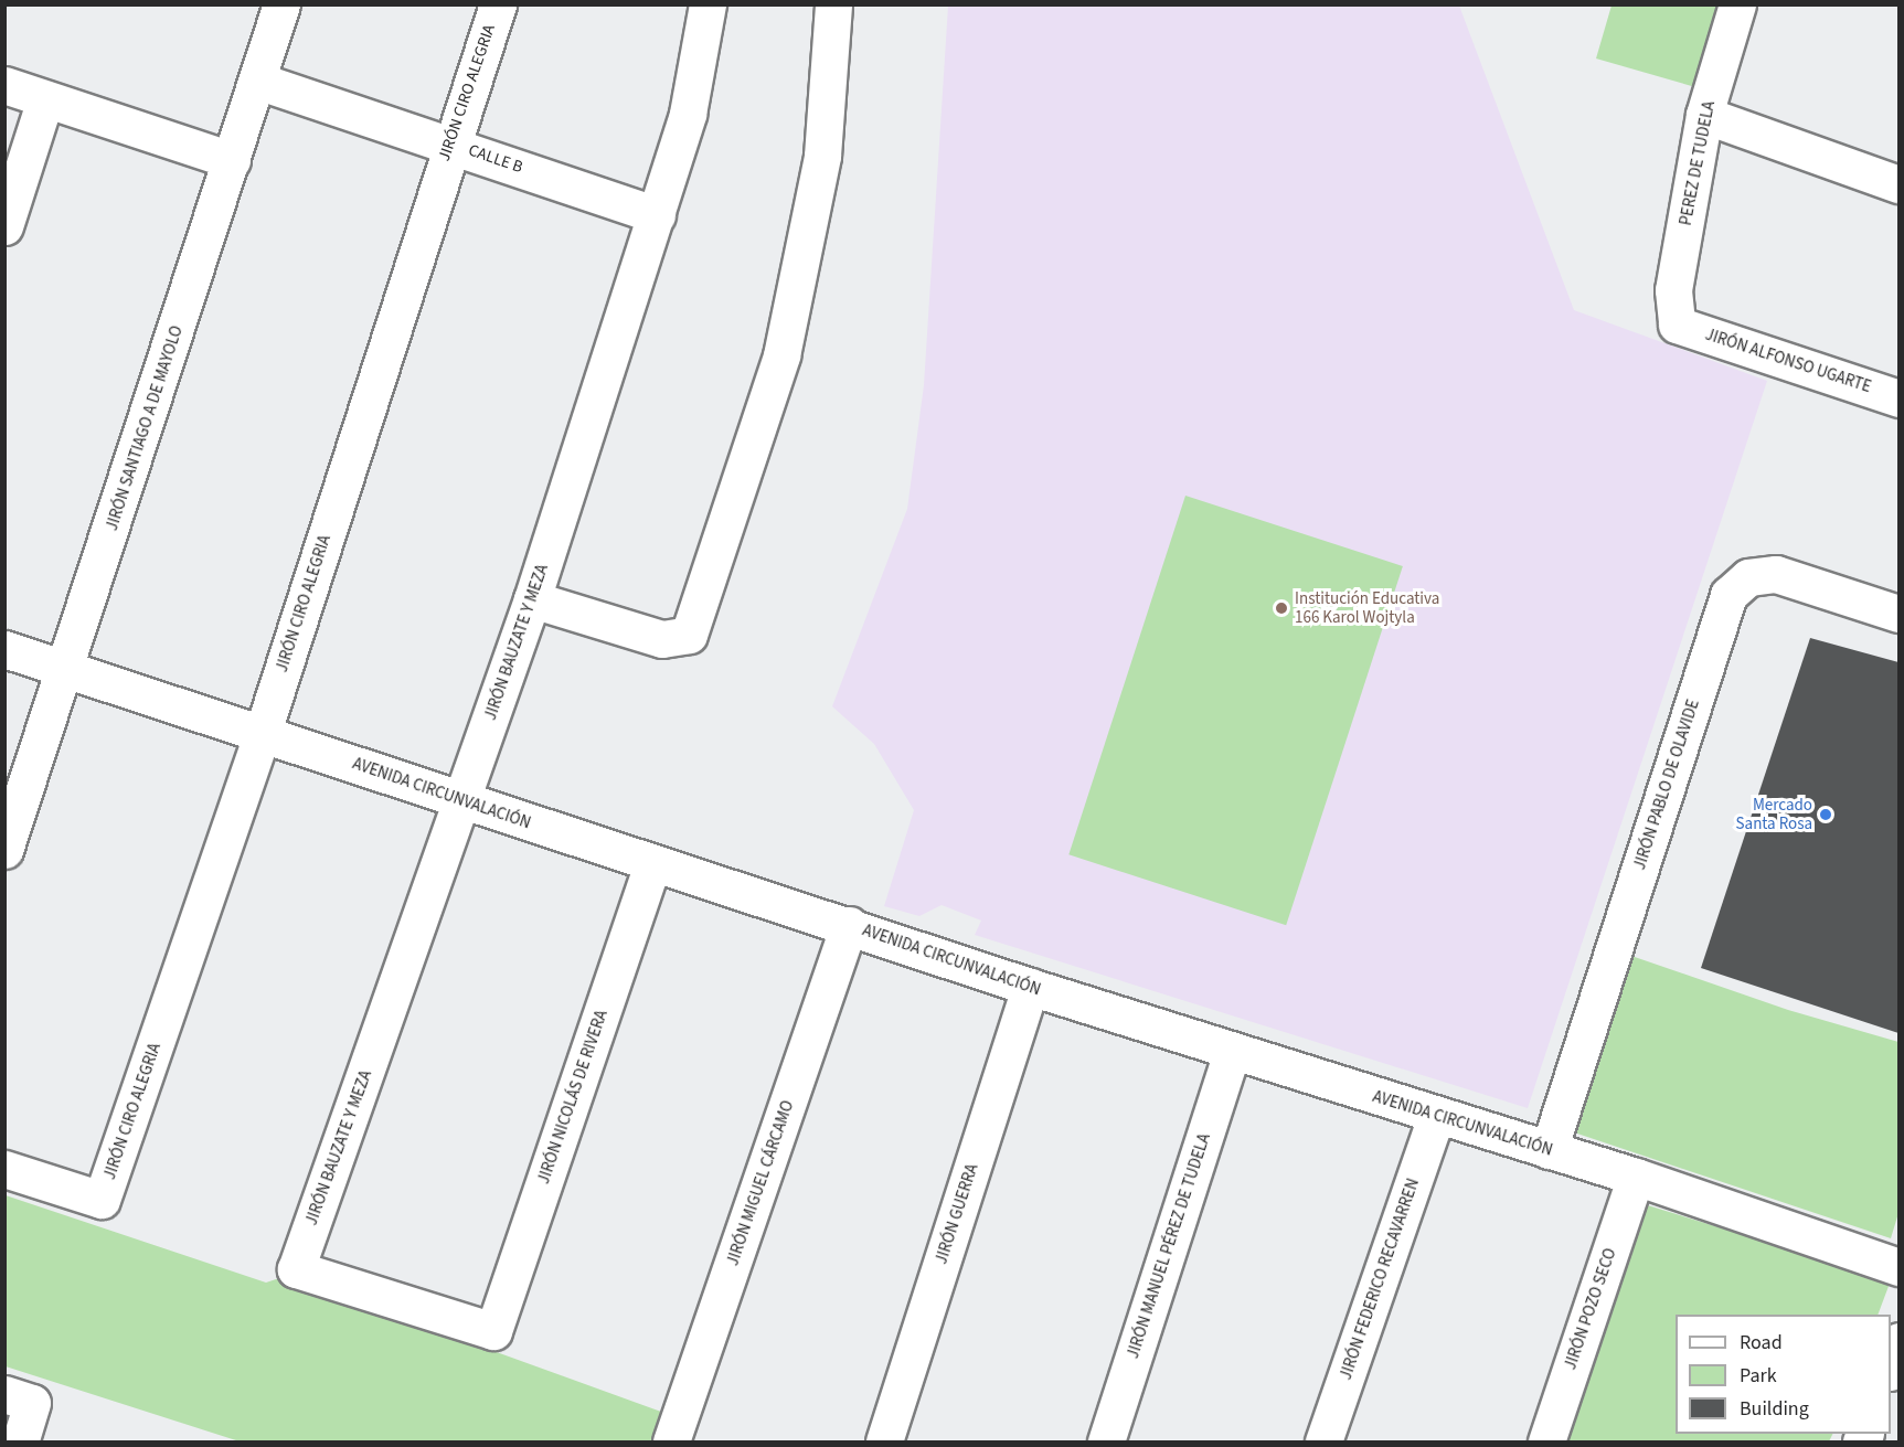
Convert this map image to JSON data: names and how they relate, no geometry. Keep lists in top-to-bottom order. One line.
{"streets":{"street":["JIRÓN CIRO ALEGRIA","CALLE B","PEREZ DE TUDELA","JIRÓN ALFONSO UGARTE","JIRÓN SANTIAGO A DE MAYOLO","JIRÓN BAUZATE Y MEZA","JIRÓN PABLO DE OLAVIDE","AVENIDA CIRCUNVALACIÓN","JIRÓN NICOLÁS DE RIVERA","JIRÓN MIGUEL CÁRCAMO","JIRÓN GUERRA","JIRÓN MANUEL PÉREZ DE TUDELA","JIRÓN FEDERICO RECAVARREN","JIRÓN POZO SECO"]},"crossings":[["JIRÓN CIRO ALEGRIA","CALLE B"],["JIRÓN CIRO ALEGRIA","AVENIDA CIRCUNVALACIÓN"],["CALLE B","JIRÓN SANTIAGO A DE MAYOLO"],["CALLE B","JIRÓN BAUZATE Y MEZA"],["PEREZ DE TUDELA","JIRÓN ALFONSO UGARTE"],["JIRÓN SANTIAGO A DE MAYOLO","AVENIDA CIRCUNVALACIÓN"],["JIRÓN BAUZATE Y MEZA","AVENIDA CIRCUNVALACIÓN"],["JIRÓN BAUZATE Y MEZA","JIRÓN NICOLÁS DE RIVERA"],["JIRÓN PABLO DE OLAVIDE","AVENIDA CIRCUNVALACIÓN"],["AVENIDA CIRCUNVALACIÓN","JIRÓN NICOLÁS DE RIVERA"],["AVENIDA CIRCUNVALACIÓN","JIRÓN MIGUEL CÁRCAMO"],["AVENIDA CIRCUNVALACIÓN","JIRÓN GUERRA"],["AVENIDA CIRCUNVALACIÓN","JIRÓN MANUEL PÉREZ DE TUDELA"],["AVENIDA CIRCUNVALACIÓN","JIRÓN FEDERICO RECAVARREN"],["AVENIDA CIRCUNVALACIÓN","JIRÓN POZO SECO"]],"places":["Institución Educativa 166 Karol Wojtyla","Mercado Santa Rosa"],"legend":["Road","Park","Building"]}
